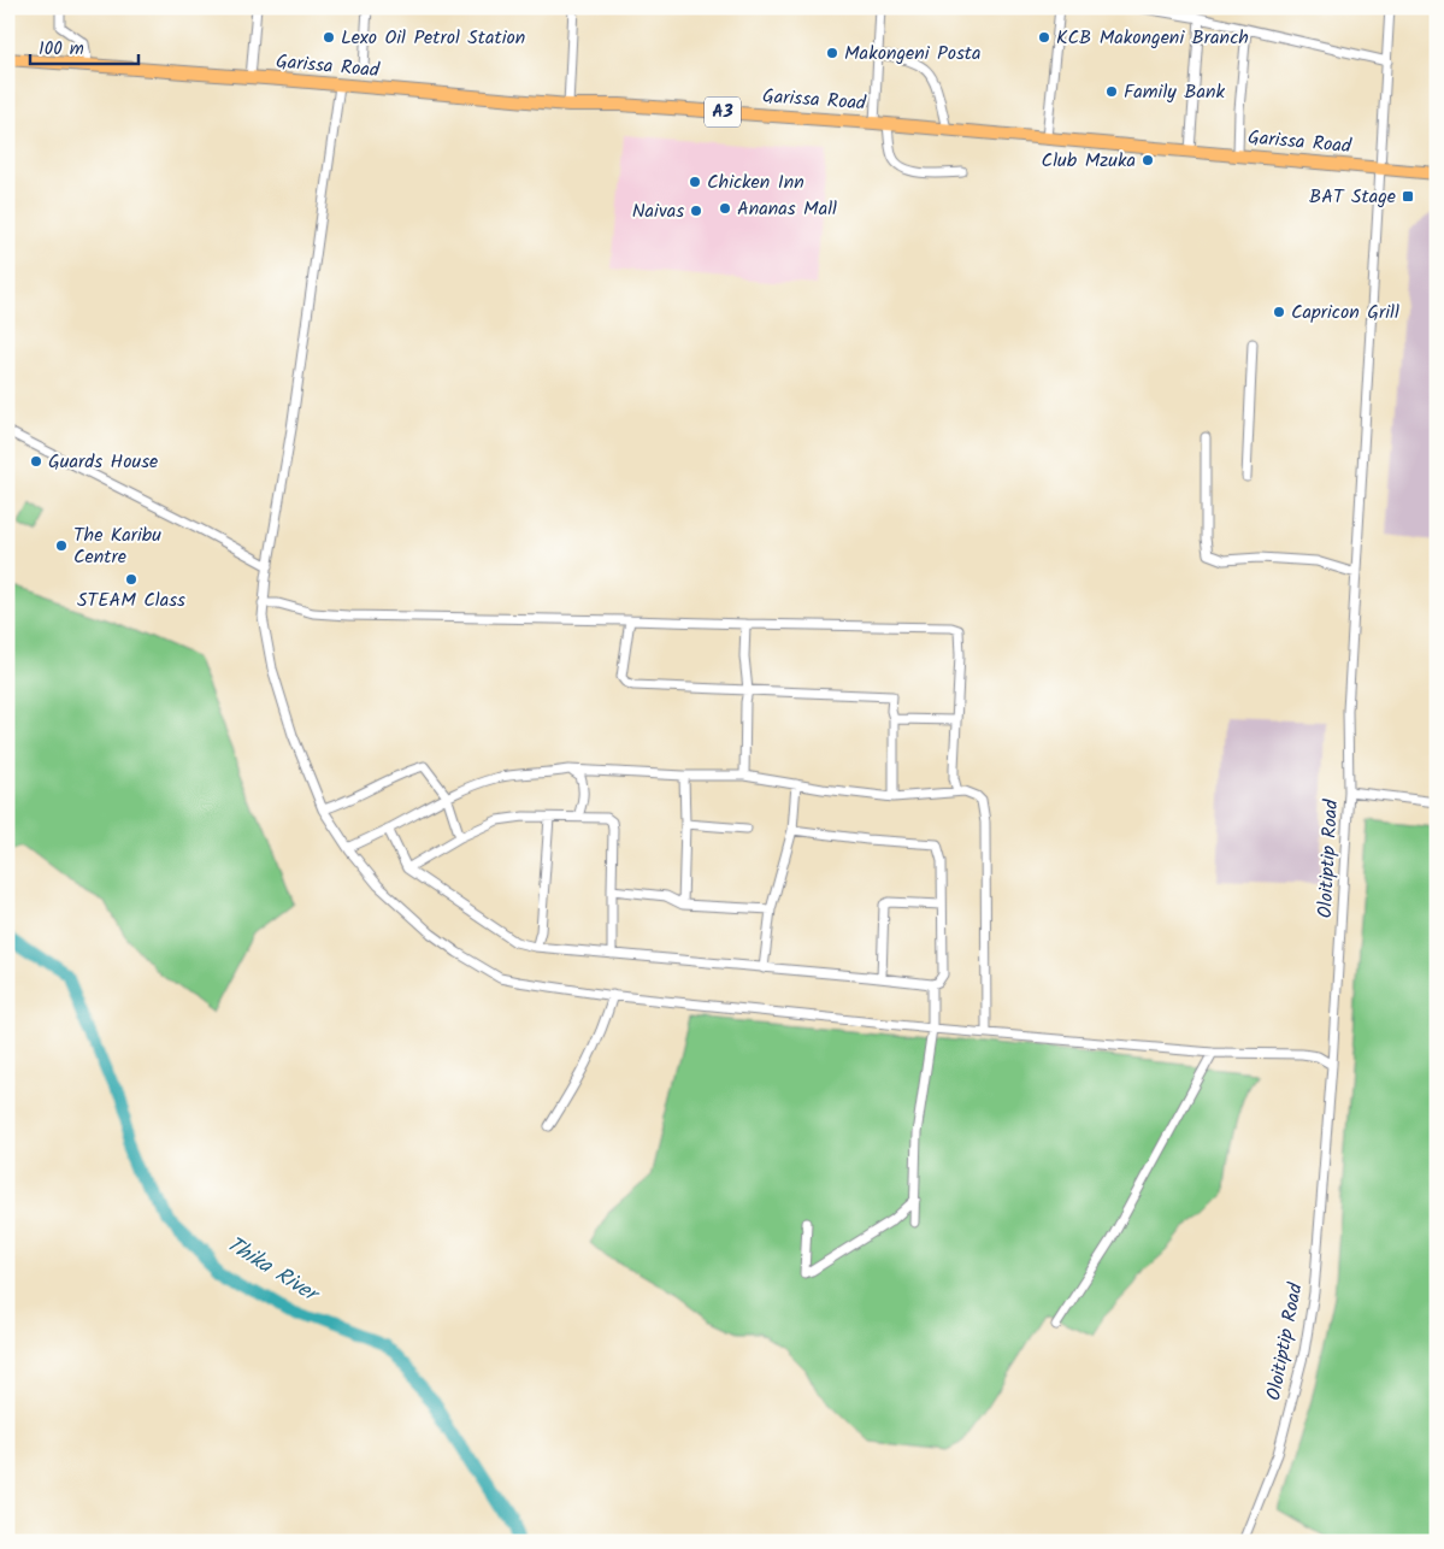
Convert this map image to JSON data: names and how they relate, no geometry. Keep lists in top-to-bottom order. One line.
{"streets":{"highway":["Garissa Road","A3"],"street":["Oloitiptip Road"]},"crossings":[["Garissa Road","Oloitiptip Road"]],"water":["Thika River"],"places":{"other":["Lexo Oil Petrol Station","KCB Makongeni Branch","Makongeni Posta","Family Bank","Club Mzuka","Chicken Inn","Ananas Mall","Naivas","Capricon Grill","Guards House","The Karibu Centre","STEAM Class"],"transit":["BAT Stage"]},"scale_bar":"100 m"}
